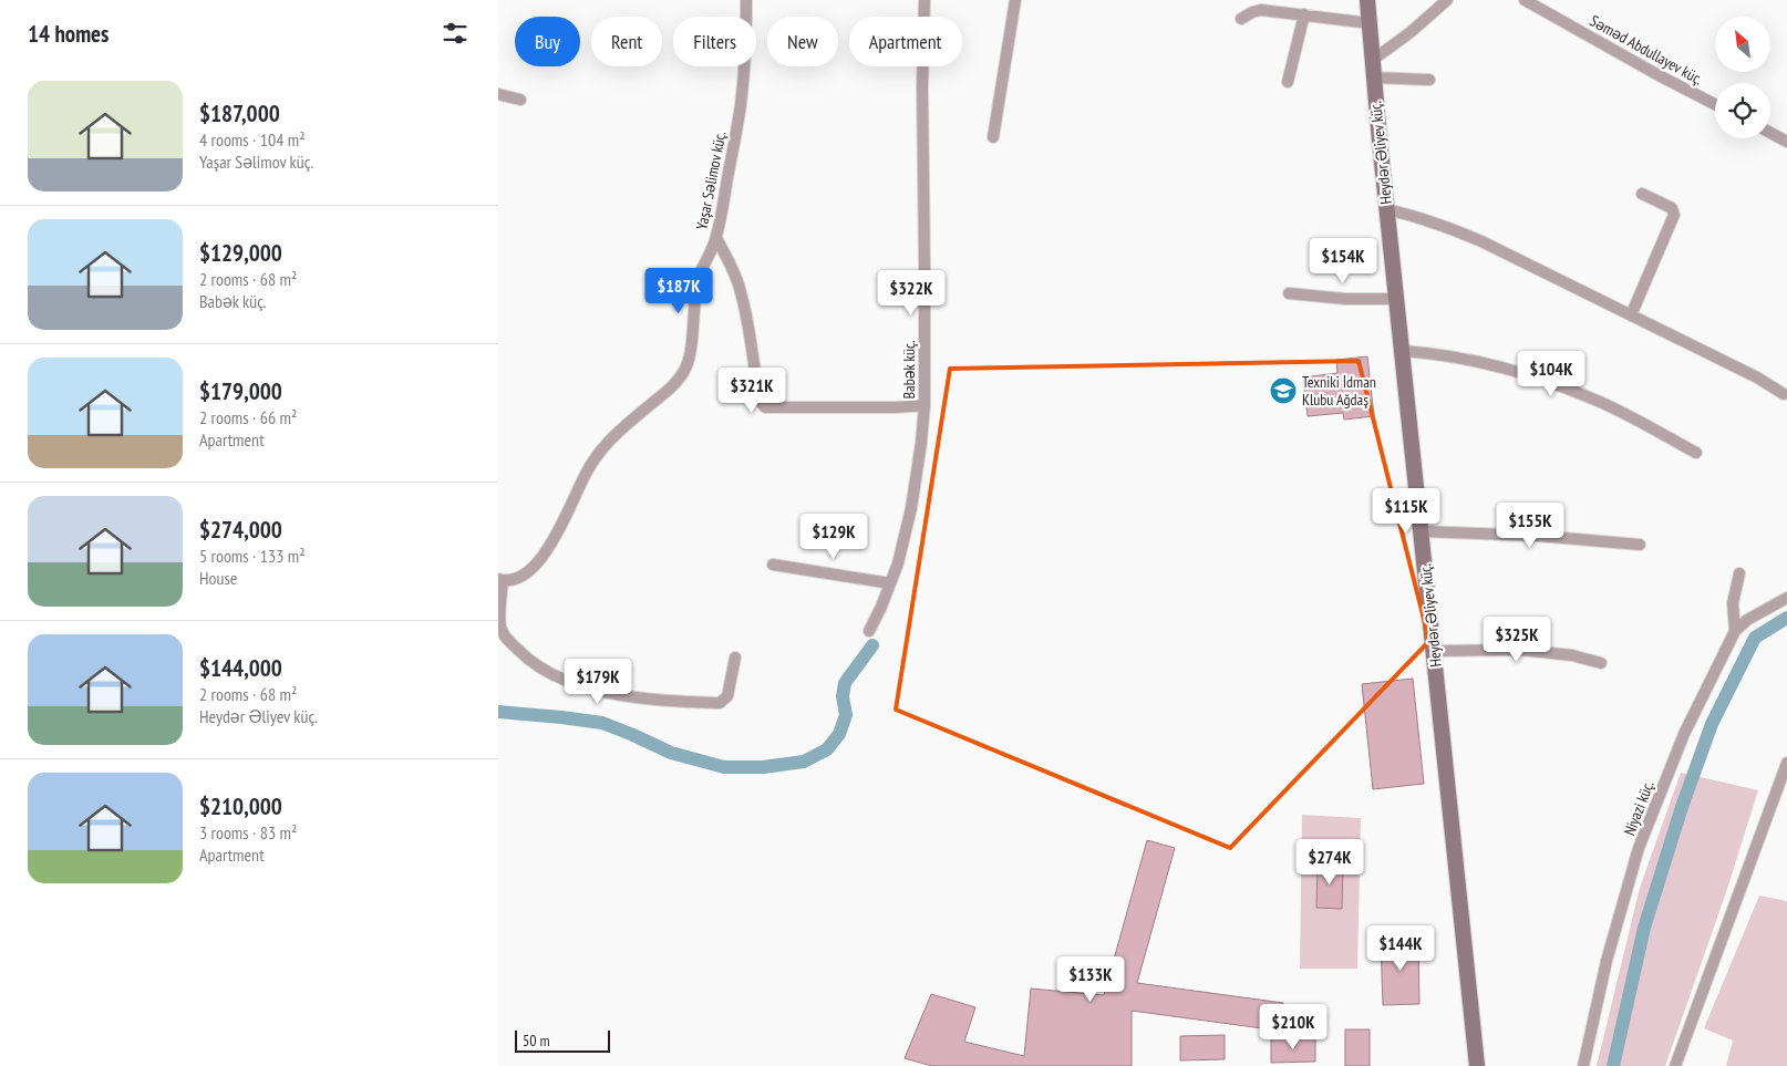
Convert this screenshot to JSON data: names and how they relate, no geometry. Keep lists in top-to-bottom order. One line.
{"streets":{"main road":["Heydər Əliyev küç."],"street":["Səməd Abdullayev küç.","Yaşar Səlimov küç.","Babək küç.","Niyazi küç."]},"places":{"school or university":["Texniki İdman Klubu Ağdaş"]},"scale_bar":"50 m","north":"top left","page":{"heading":"14 homes","chip":["Buy","Rent","Filters","New","Apartment"],"list":[{"name":"$187,000","note":"4 rooms · 104 m² · Yaşar Səlimov küç."},{"name":"$129,000","note":"2 rooms · 68 m² · Babək küç."},{"name":"$179,000","note":"2 rooms · 66 m² · Apartment"},{"name":"$274,000","note":"5 rooms · 133 m² · House"},{"name":"$144,000","note":"2 rooms · 68 m² · Heydər Əliyev küç."},{"name":"$210,000","note":"3 rooms · 83 m² · Apartment"}],"price":["$154K","$187K","$322K","$104K","$321K","$115K","$155K","$129K","$325K","$179K","$274K","$144K","$133K","$210K"],"scale":"50 m"}}
